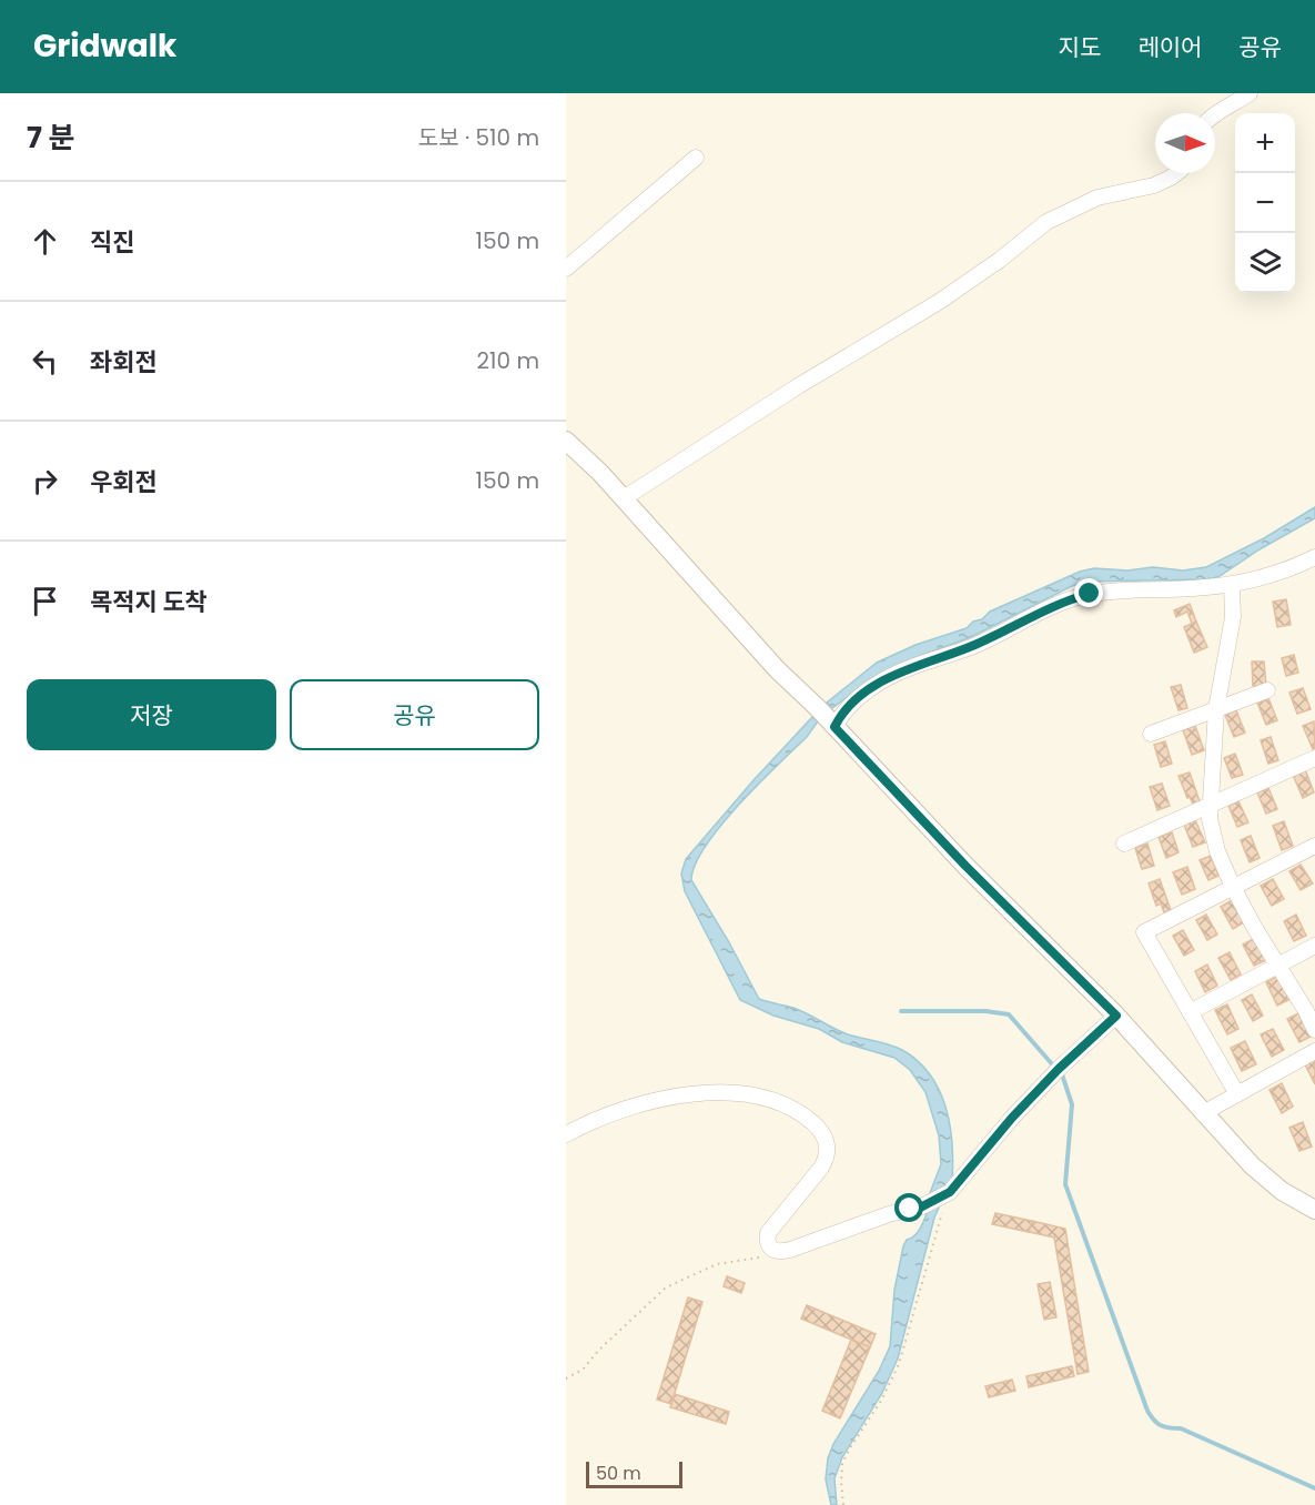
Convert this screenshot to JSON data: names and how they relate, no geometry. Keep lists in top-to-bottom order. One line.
{"scale_bar":"50 m","north":"right","page":{"header":"Gridwalk","nav":["지도","레이어","공유"],"heading":["7 분","도보 · 510 m"],"map_buttons":["+","−"],"list":[["직진","150 m"],["좌회전","210 m"],["우회전","150 m"],"목적지 도착"],"buttons":["저장","공유"],"scale":"50 m"}}
